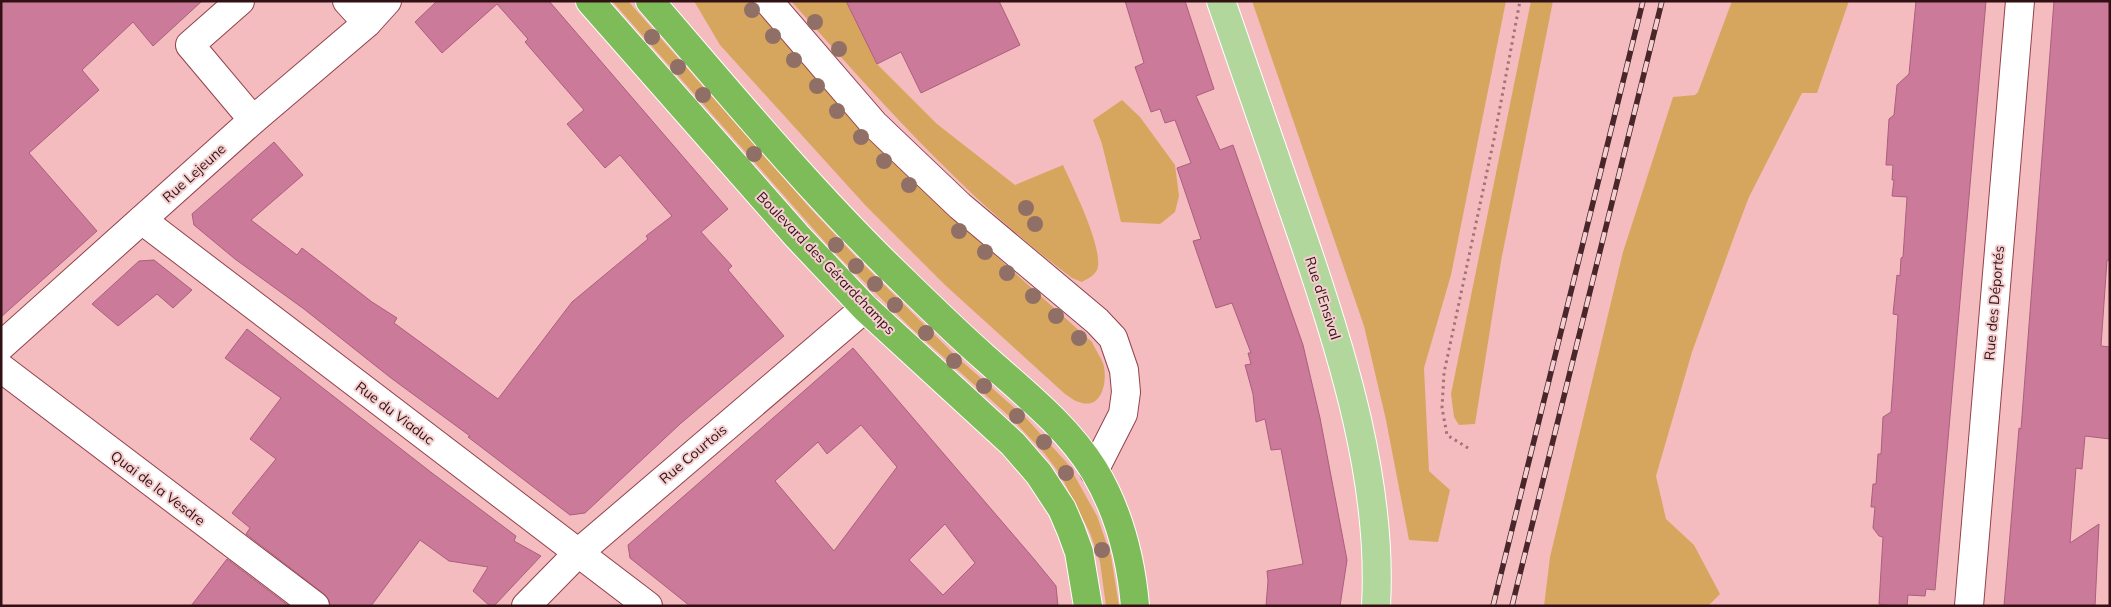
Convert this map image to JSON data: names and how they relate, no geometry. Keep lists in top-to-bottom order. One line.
{"streets":{"highway":["Boulevard des Gérardchamps"],"main road":["Rue d'Ensival"],"street":["Rue Lejeune","Rue des Déportés","Rue du Viaduc","Rue Courtois","Quai de la Vesdre"]},"crossings":[["Rue Lejeune","Rue du Viaduc"],["Boulevard des Gérardchamps","Rue Courtois"],["Rue du Viaduc","Rue Courtois"]]}
